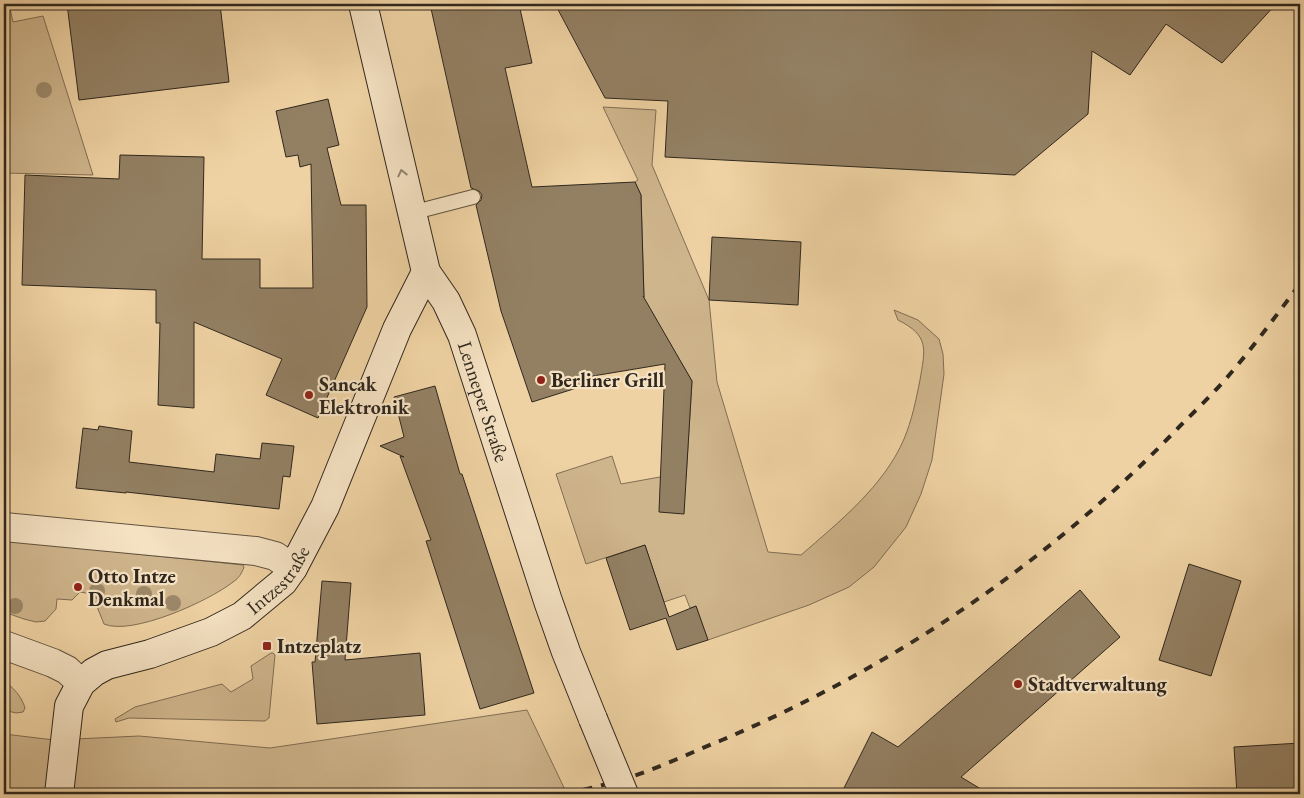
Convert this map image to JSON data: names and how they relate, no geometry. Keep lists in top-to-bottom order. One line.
{"streets":{"main road":["Lenneper Straße","Intzestraße"]},"crossings":[["Lenneper Straße","Intzestraße"]],"places":{"other":["Berliner Grill","Sancak Elektronik","Otto Intze Denkmal","Stadtverwaltung"],"transit":["Intzeplatz"]}}
